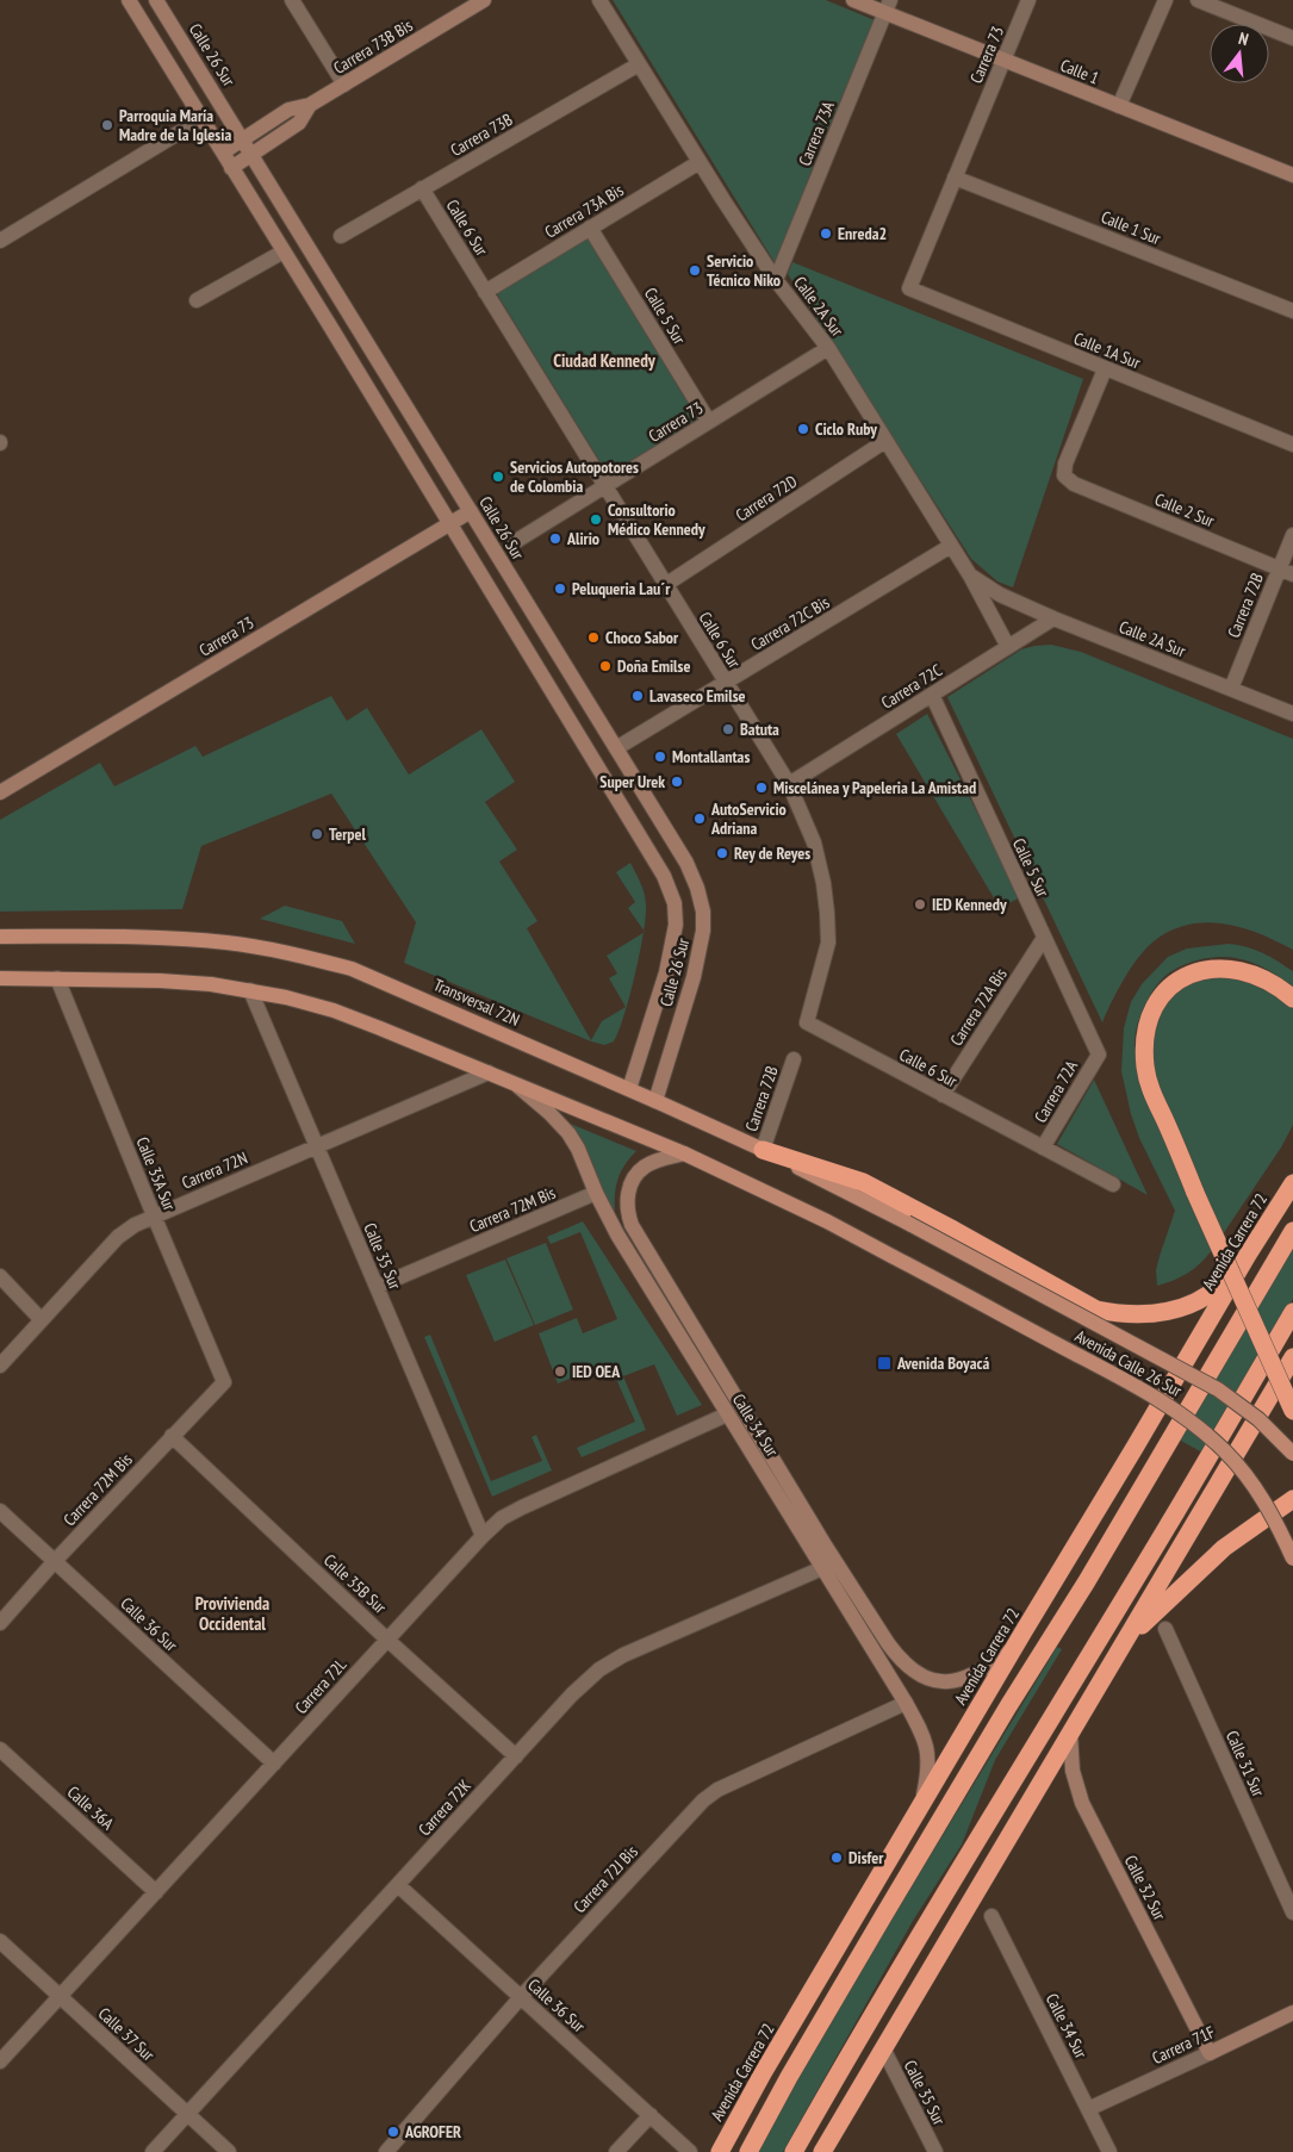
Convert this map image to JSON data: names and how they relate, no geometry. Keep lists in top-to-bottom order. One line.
{"streets":{"highway":["Avenida Carrera 72"],"main road":["Transversal 72N","Avenida Calle 26 Sur"],"street":["Carrera 73B Bis","Calle 26 Sur","Carrera 73","Calle 1","Carrera 73A","Carrera 73B","Carrera 73A Bis","Calle 6 Sur","Calle 1 Sur","Calle 2A Sur","Calle 5 Sur","Calle 1A Sur","Carrera 72D","Calle 2 Sur","Carrera 72B","Carrera 72C Bis","Carrera 72C","Carrera 72A Bis","Carrera 72A","Carrera 72N","Calle 35A Sur","Carrera 72M Bis","Calle 35 Sur","Calle 34 Sur","Calle 35B Sur","Calle 36 Sur","Carrera 72L","Calle 31 Sur","Calle 36A","Carrera 72K","Carrera 72J Bis","Calle 32 Sur","Calle 37 Sur","Carrera 71F"]},"crossings":[["Carrera 73B Bis","Calle 26 Sur"],["Calle 26 Sur","Carrera 73"],["Calle 26 Sur","Carrera 72C Bis"],["Calle 26 Sur","Transversal 72N"],["Carrera 73","Calle 1"],["Carrera 73","Calle 6 Sur"],["Carrera 73","Calle 1 Sur"],["Carrera 73","Calle 2A Sur"],["Carrera 73","Calle 5 Sur"],["Carrera 73","Calle 1A Sur"],["Calle 1","Carrera 73A"],["Carrera 73A","Calle 2A Sur"],["Carrera 73B","Calle 6 Sur"],["Carrera 73B","Calle 2A Sur"],["Carrera 73A Bis","Calle 6 Sur"],["Carrera 73A Bis","Calle 2A Sur"],["Carrera 73A Bis","Calle 5 Sur"],["Calle 6 Sur","Carrera 72D"],["Calle 6 Sur","Carrera 72C Bis"],["Calle 6 Sur","Carrera 72C"],["Calle 6 Sur","Carrera 72A Bis"],["Calle 6 Sur","Carrera 72A"],["Calle 2A Sur","Carrera 72D"],["Calle 2A Sur","Carrera 72B"],["Calle 2A Sur","Carrera 72C Bis"],["Calle 2A Sur","Carrera 72C"],["Calle 5 Sur","Carrera 72C"],["Calle 5 Sur","Carrera 72A Bis"],["Calle 5 Sur","Carrera 72A"],["Calle 1A Sur","Calle 2 Sur"],["Calle 2 Sur","Carrera 72B"],["Carrera 72B","Transversal 72N"],["Transversal 72N","Avenida Calle 26 Sur"],["Carrera 72N","Calle 35A Sur"],["Carrera 72N","Calle 35 Sur"],["Calle 35A Sur","Carrera 72M Bis"],["Carrera 72M Bis","Calle 35 Sur"],["Carrera 72M Bis","Calle 34 Sur"],["Carrera 72M Bis","Calle 35B Sur"],["Carrera 72M Bis","Calle 36 Sur"],["Avenida Carrera 72","Calle 34 Sur"],["Calle 35 Sur","Carrera 72L"],["Avenida Calle 26 Sur","Calle 34 Sur"],["Calle 34 Sur","Carrera 72L"],["Calle 34 Sur","Carrera 72K"],["Calle 34 Sur","Carrera 72J Bis"],["Calle 34 Sur","Carrera 71F"],["Calle 35B Sur","Carrera 72L"],["Calle 35B Sur","Carrera 72K"],["Calle 36 Sur","Carrera 72L"],["Calle 36 Sur","Carrera 72K"],["Calle 36 Sur","Carrera 72J Bis"],["Carrera 72L","Calle 36A"],["Carrera 72L","Calle 37 Sur"],["Carrera 72K","Calle 37 Sur"],["Calle 32 Sur","Carrera 71F"]],"districts":["Ciudad Kennedy","Provivienda Occidental"],"places":{"other":["Parroquia María Madre de la Iglesia","Enreda2","Servicio Técnico Niko","Ciclo Ruby","Servicios Autopotores de Colombia","Consultorio Médico Kennedy","Alirio","Peluqueria Lau´r","Choco Sabor","Doña Emilse","Lavaseco Emilse","Batuta","Montallantas","Super Urek","Miscelánea y Papeleria La Amistad","AutoServicio Adriana","Terpel","Rey de Reyes","IED Kennedy","IED OEA","Disfer","AGROFER"],"transit":["Avenida Boyacá"]},"north":"top"}
